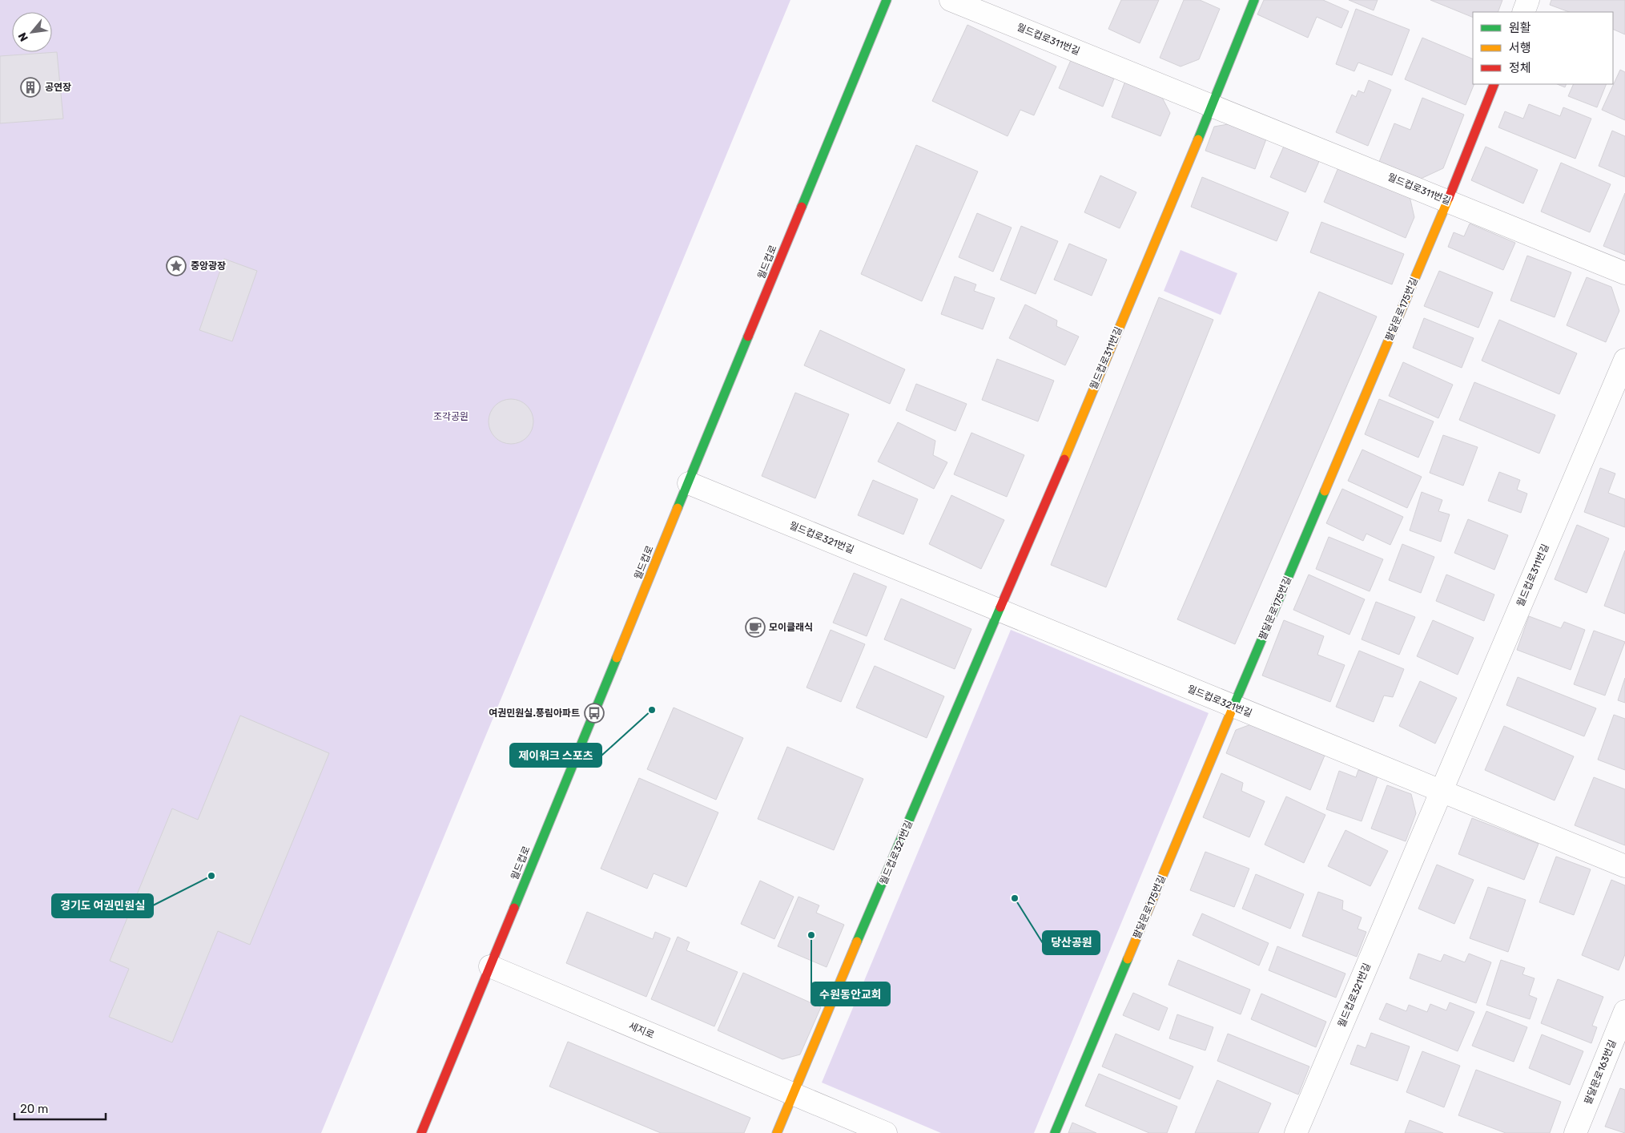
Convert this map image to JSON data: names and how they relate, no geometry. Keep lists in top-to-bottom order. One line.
{"streets":{"street":["월드컵로311번길","월드컵로","팔달문로175번길","월드컵로321번길","세지로","팔달문로163번길"]},"crossings":[["월드컵로311번길","팔달문로175번길"],["월드컵로311번길","월드컵로321번길"],["월드컵로","월드컵로321번길"],["월드컵로","세지로"],["팔달문로175번길","월드컵로321번길"],["월드컵로321번길","세지로"]],"parks":["조각공원"],"places":{"building":["공연장"],"place":["중앙광장"],"cafe":["모이클래식"],"other":["제이워크 스포츠","경기도 여권민원실","당산공원","수원동안교회"],"bus stop":["여권민원실.풍림아파트"]},"legend":["원활","서행","정체"],"scale_bar":"20 m","north":"bottom left"}
